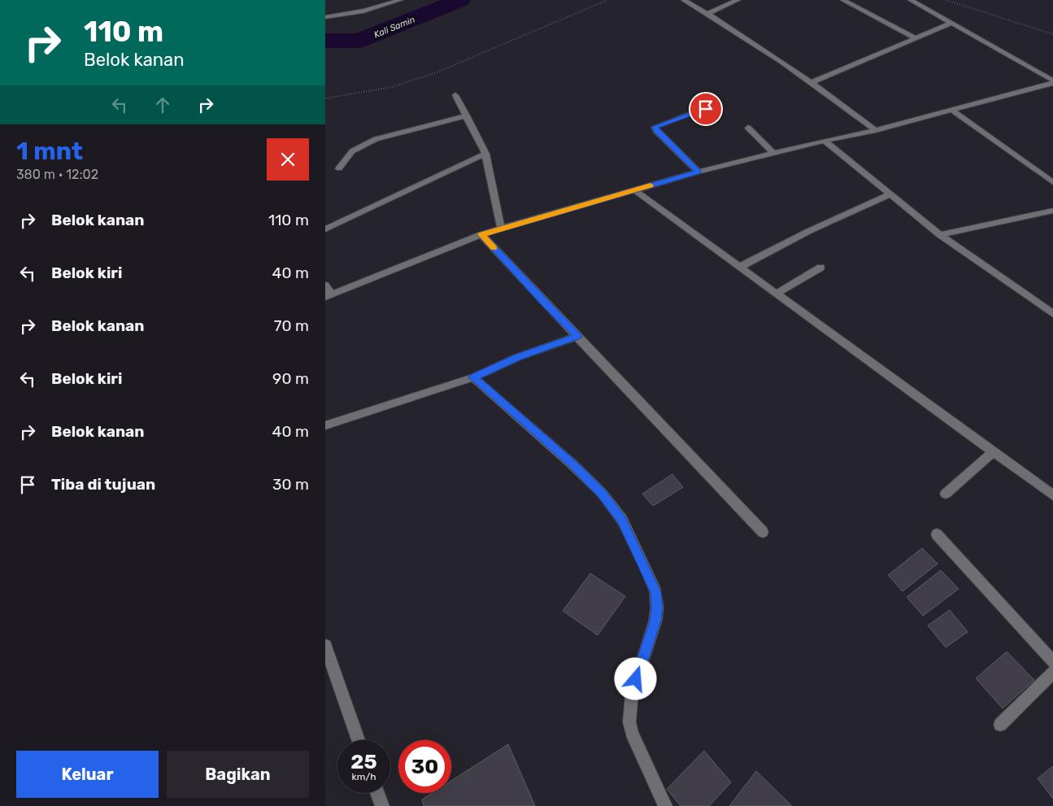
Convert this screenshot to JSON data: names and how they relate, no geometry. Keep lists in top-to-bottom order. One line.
{"water":["Kali Samin"],"page":{"turn":["110 m","Belok kanan"],"heading":["1 mnt","380 m · 12:02"],"list":[{"name":"Belok kanan","value":"110 m"},{"name":"Belok kiri","value":"40 m"},{"name":"Belok kanan","value":"70 m"},{"name":"Belok kiri","value":"90 m"},{"name":"Belok kanan","value":"40 m"},{"name":"Tiba di tujuan","value":"30 m"}],"speed":"25 km/h","limit":"30","buttons":["Keluar","Bagikan"]}}
